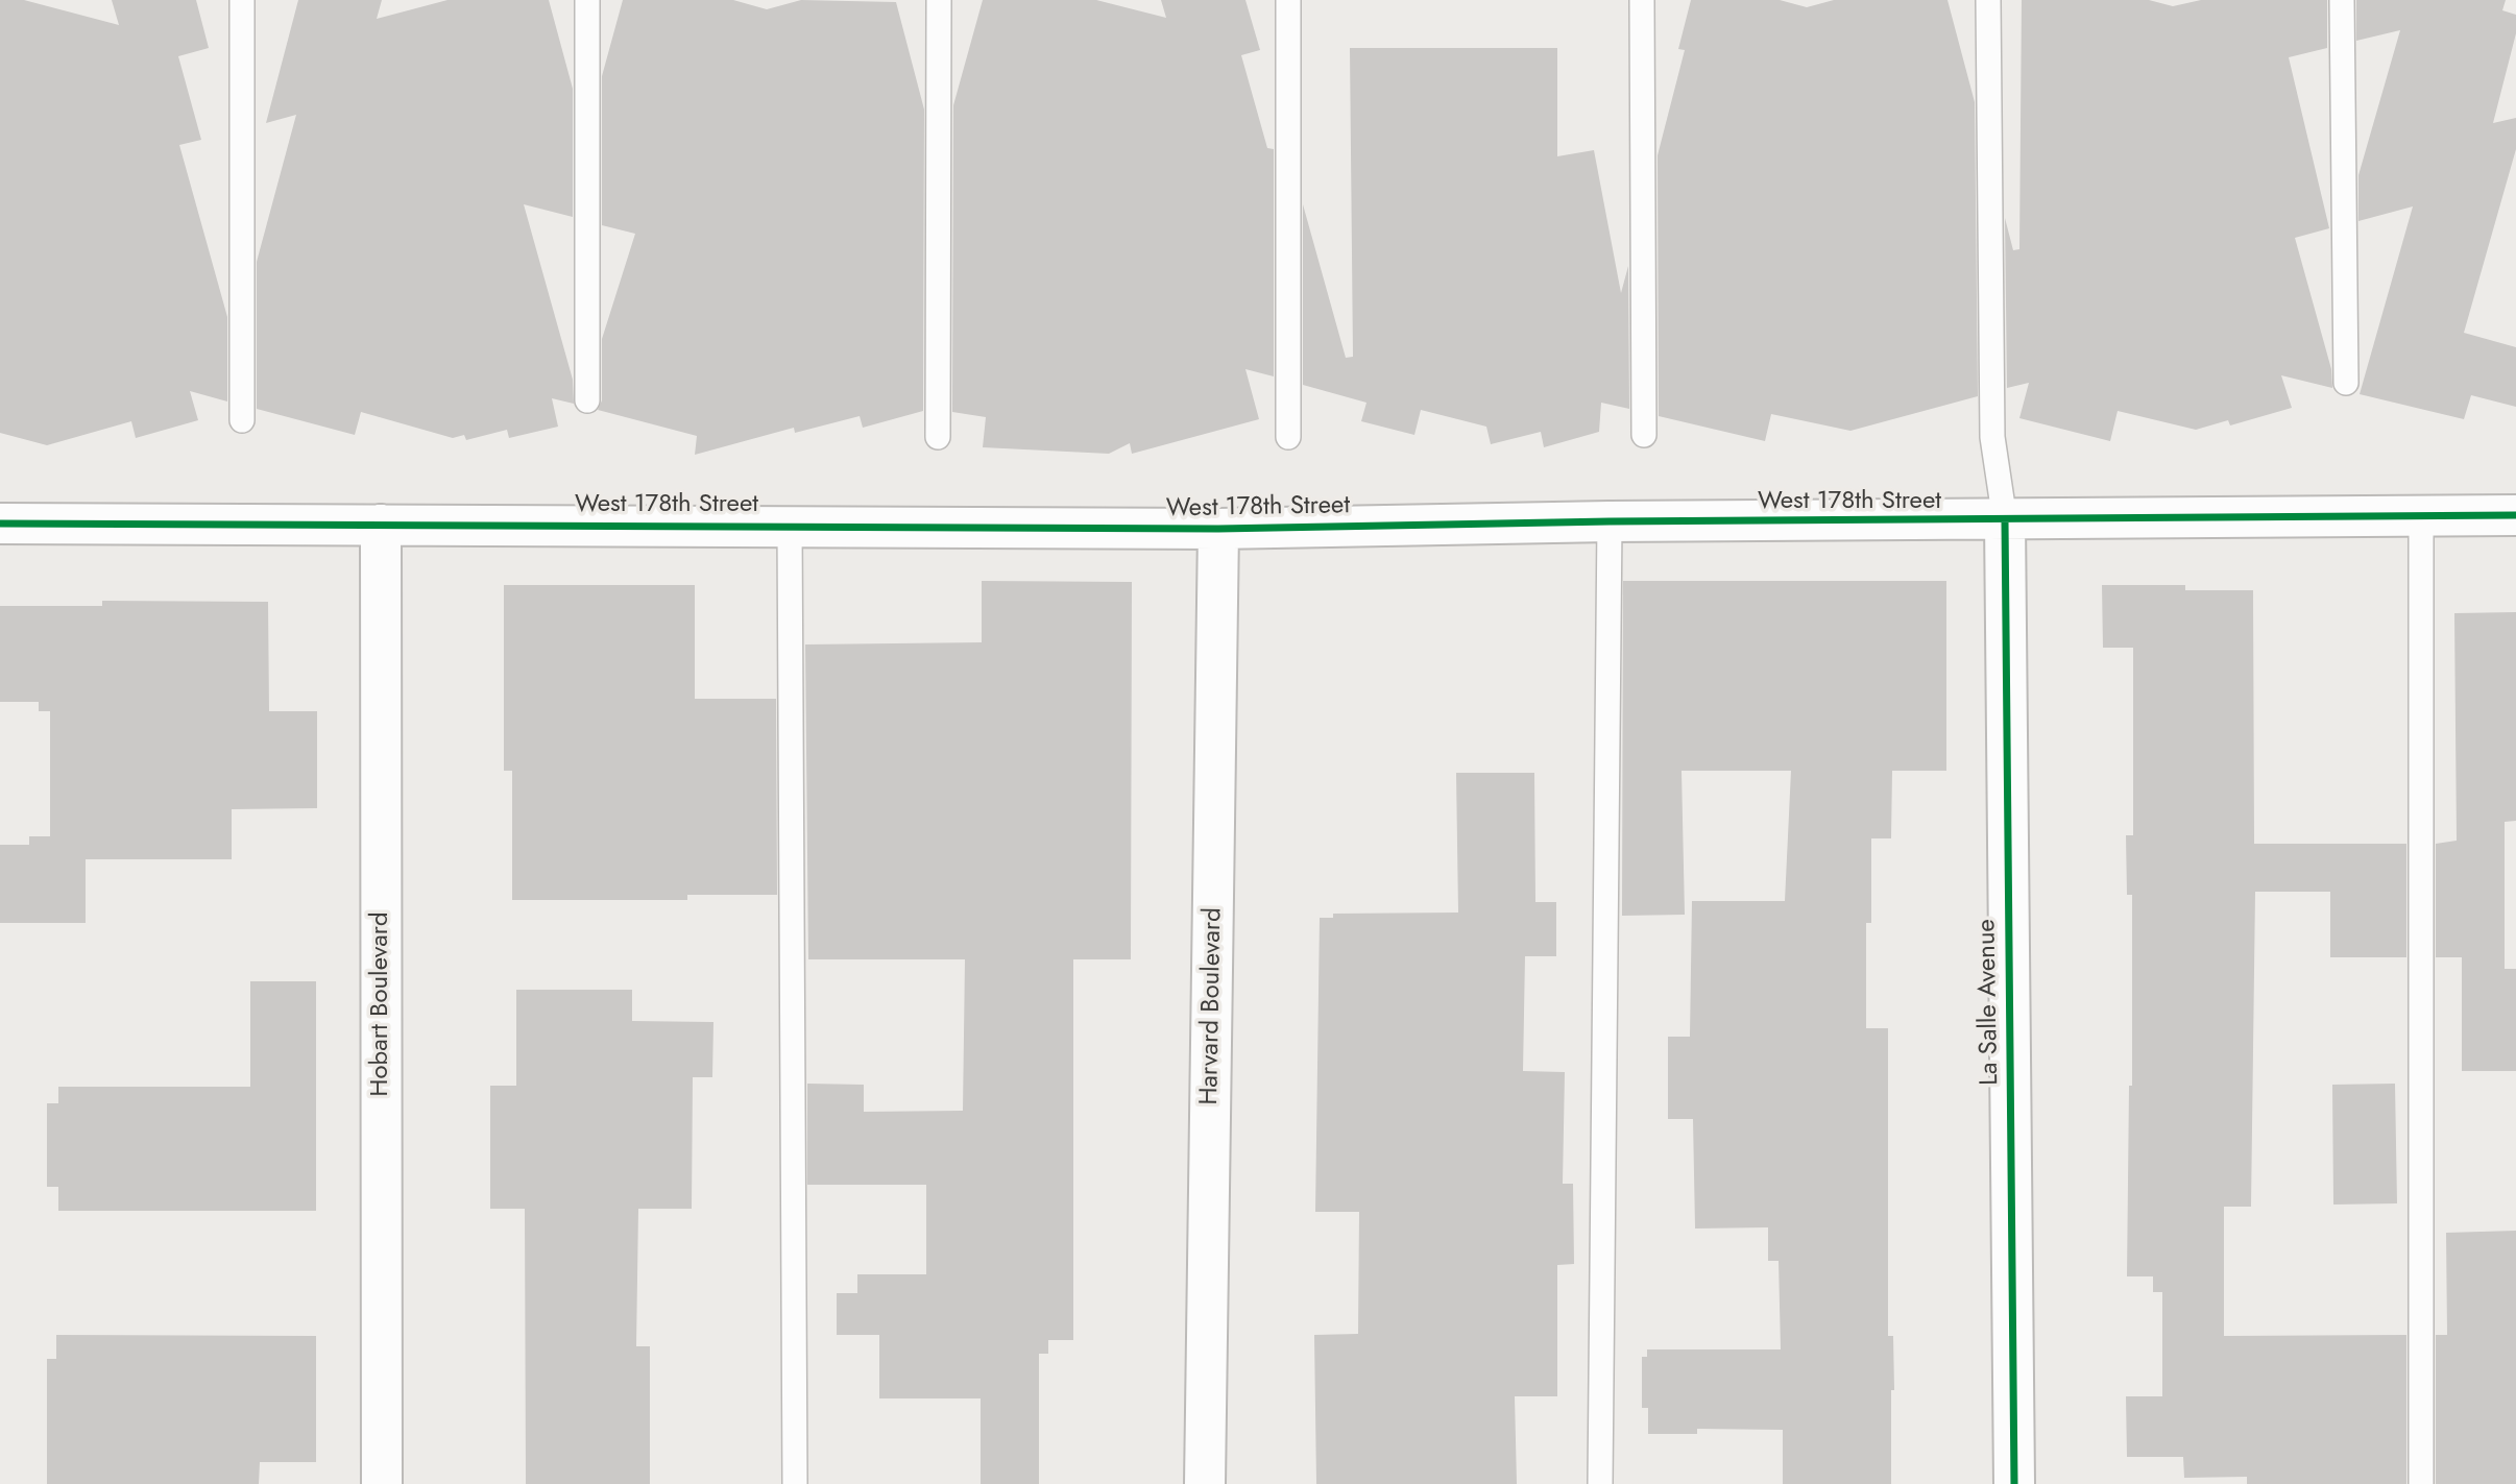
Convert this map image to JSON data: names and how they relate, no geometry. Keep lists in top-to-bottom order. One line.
{"streets":{"street":["West 178th Street","La Salle Avenue","Hobart Boulevard","Harvard Boulevard"]},"crossings":[["West 178th Street","La Salle Avenue"],["West 178th Street","Hobart Boulevard"],["West 178th Street","Harvard Boulevard"]]}
